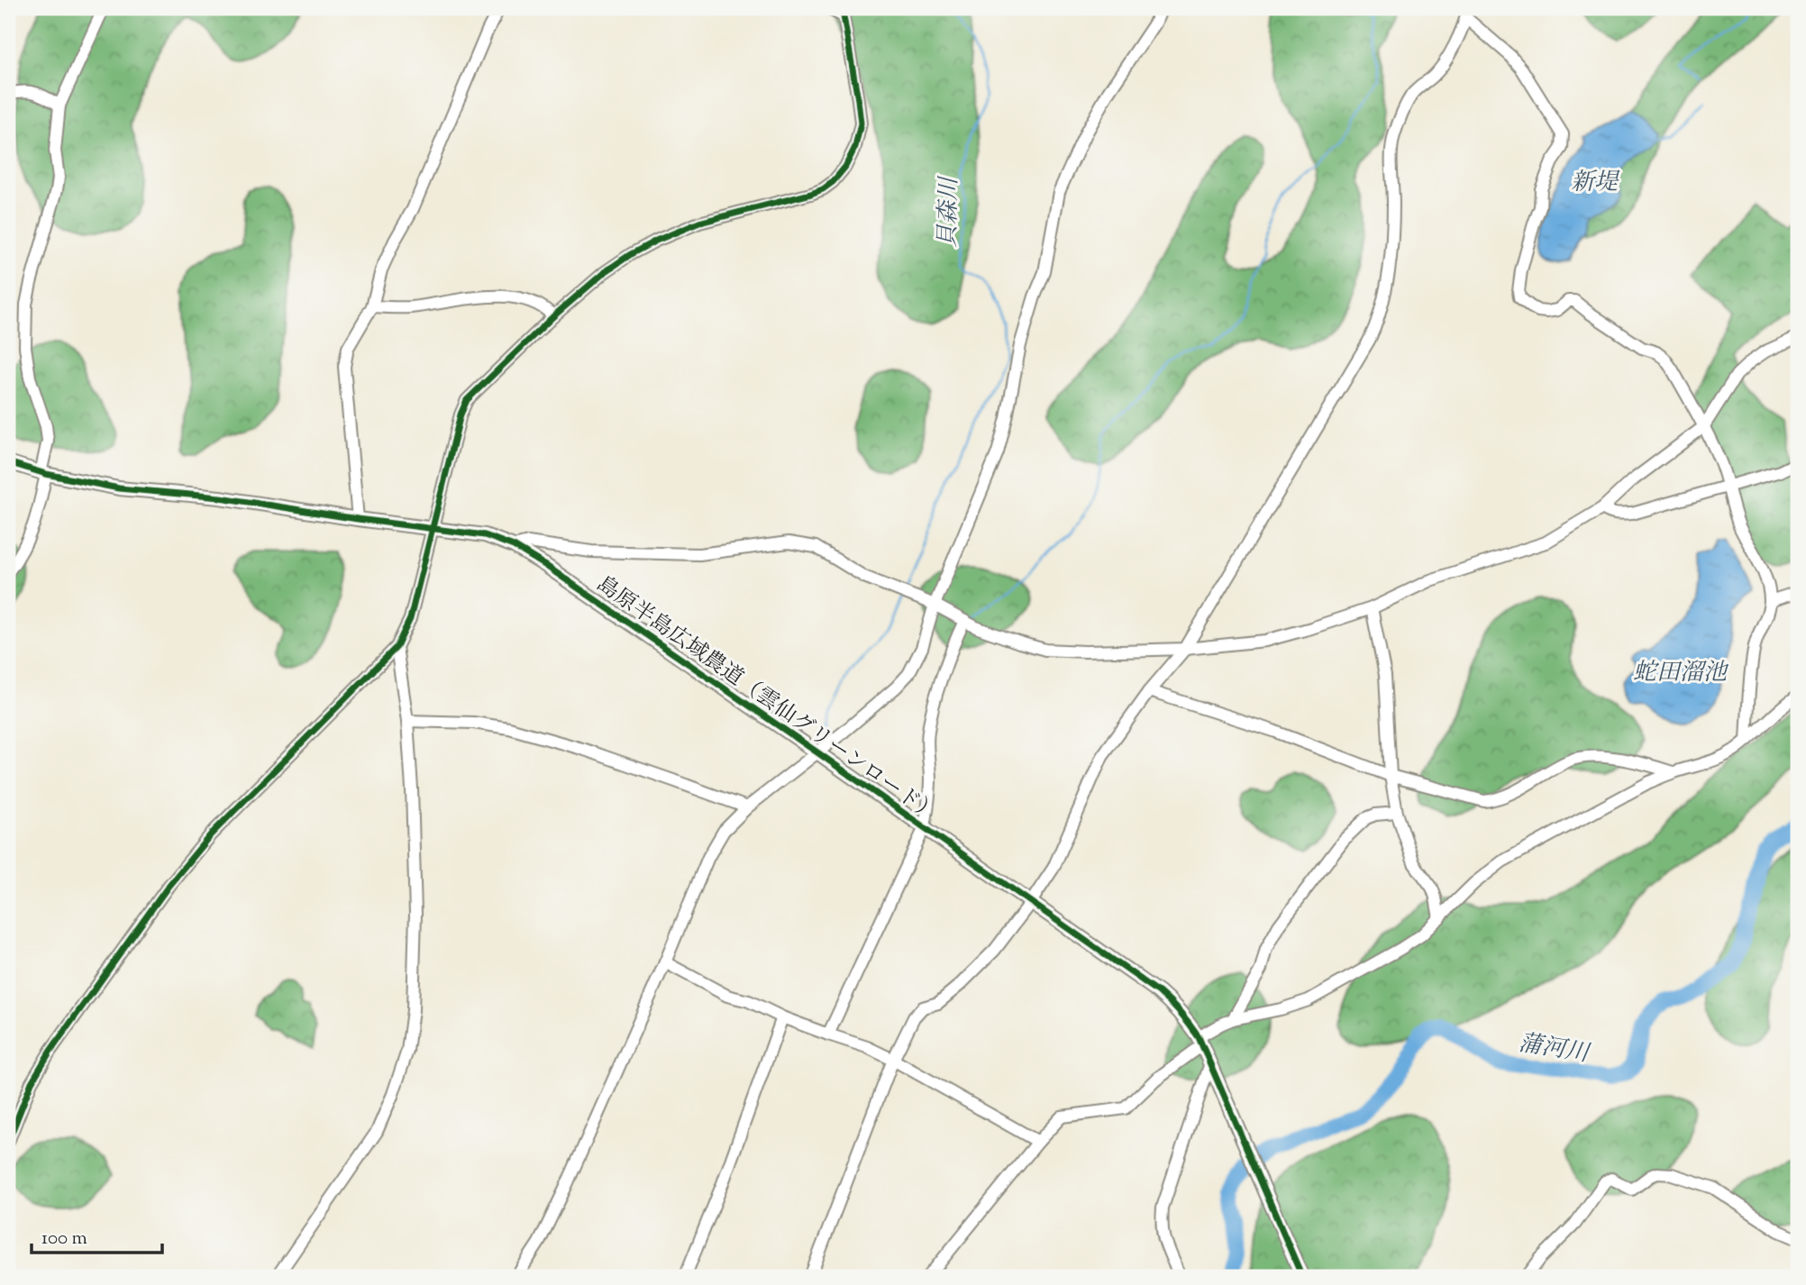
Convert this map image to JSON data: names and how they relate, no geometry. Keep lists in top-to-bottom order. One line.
{"streets":{"street":["島原半島広域農道（雲仙グリーンロード）"]},"water":["新堤","貝森川","蛇田溜池","蒲河川"],"scale_bar":"100 m"}
